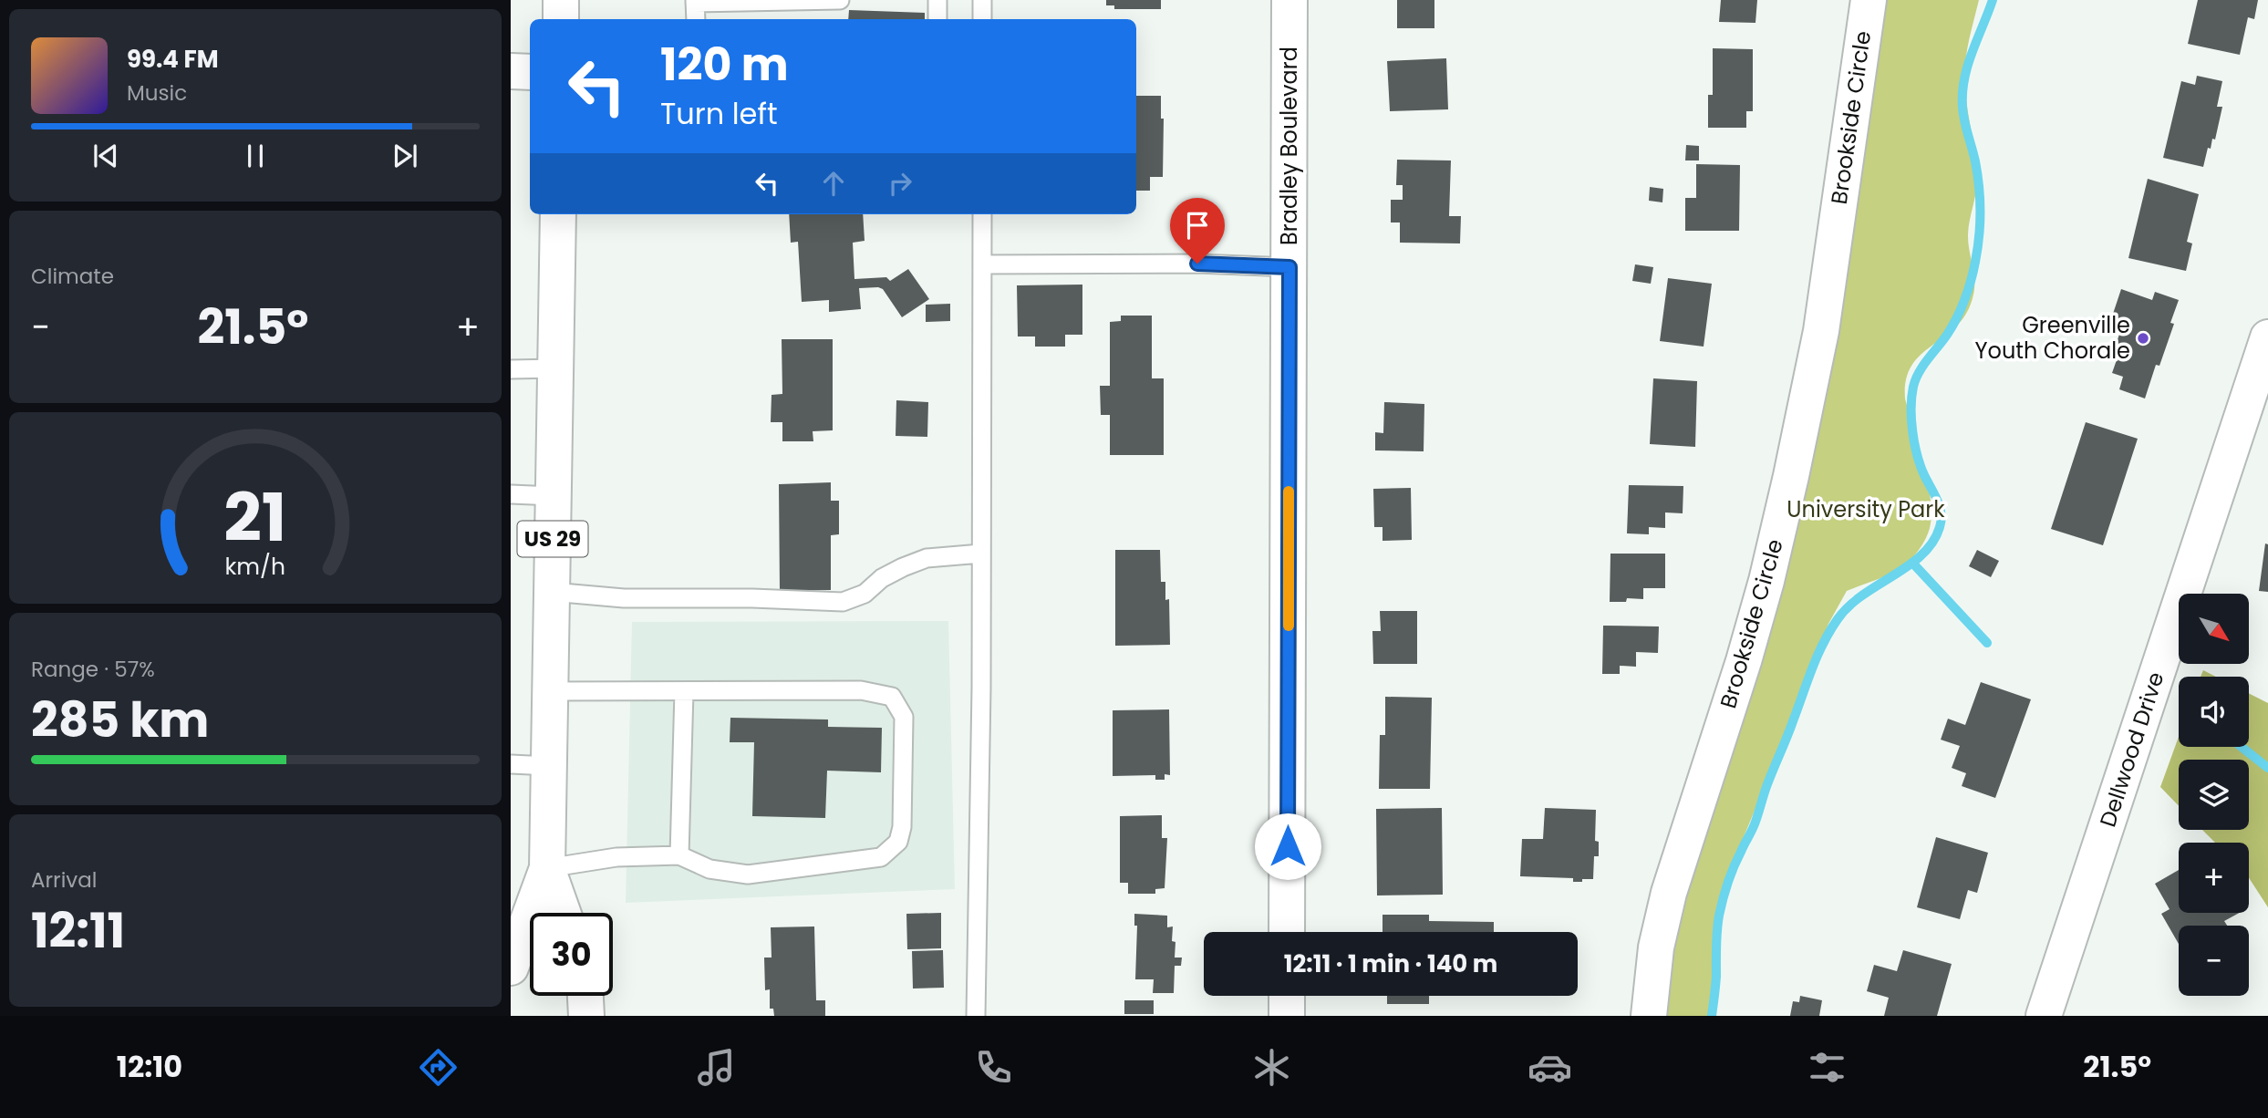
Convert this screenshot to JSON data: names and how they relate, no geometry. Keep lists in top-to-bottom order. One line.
{"streets":{"street":["Brookside Circle","Bradley Boulevard","US 29","Dellwood Drive"]},"parks":["University Park"],"places":["Greenville Youth Chorale"],"north":"bottom right","page":{"turn":["120 m","Turn left"],"song":["99.4 FM","Music"],"tile":["Climate",["Range · 57%","285 km"],["Arrival","12:11"]],"heat":["−","21.5°","+"],"map_buttons":["+","−"],"limit":"30","trip":"12:11 · 1 min · 140 m","tabs":["12:10","21.5°"],"gauge":["21","km/h"]}}
